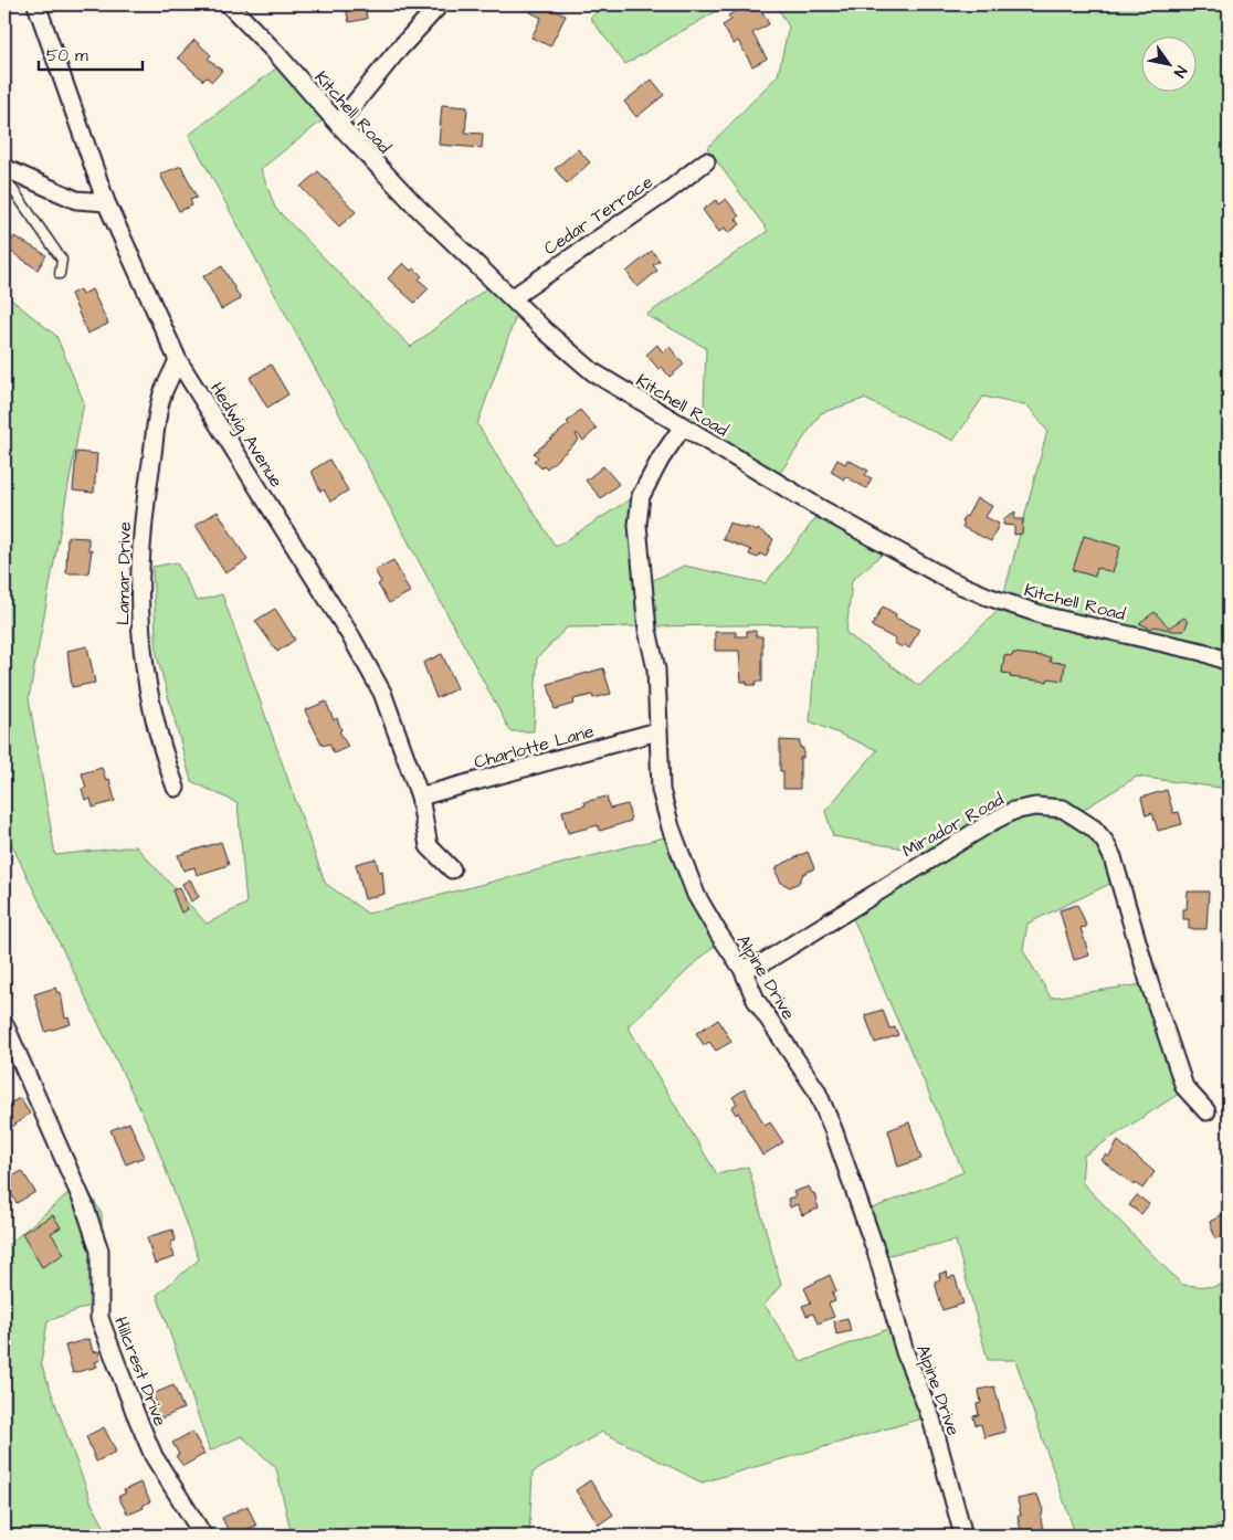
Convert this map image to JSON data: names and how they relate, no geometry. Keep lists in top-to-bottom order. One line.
{"streets":{"street":["Kitchell Road","Cedar Terrace","Hedwig Avenue","Lamar Drive","Charlotte Lane","Mirador Road","Alpine Drive","Hillcrest Drive"]},"crossings":[["Kitchell Road","Cedar Terrace"],["Kitchell Road","Alpine Drive"],["Hedwig Avenue","Lamar Drive"],["Hedwig Avenue","Charlotte Lane"],["Charlotte Lane","Alpine Drive"],["Mirador Road","Alpine Drive"]],"scale_bar":"50 m","north":"bottom right"}
